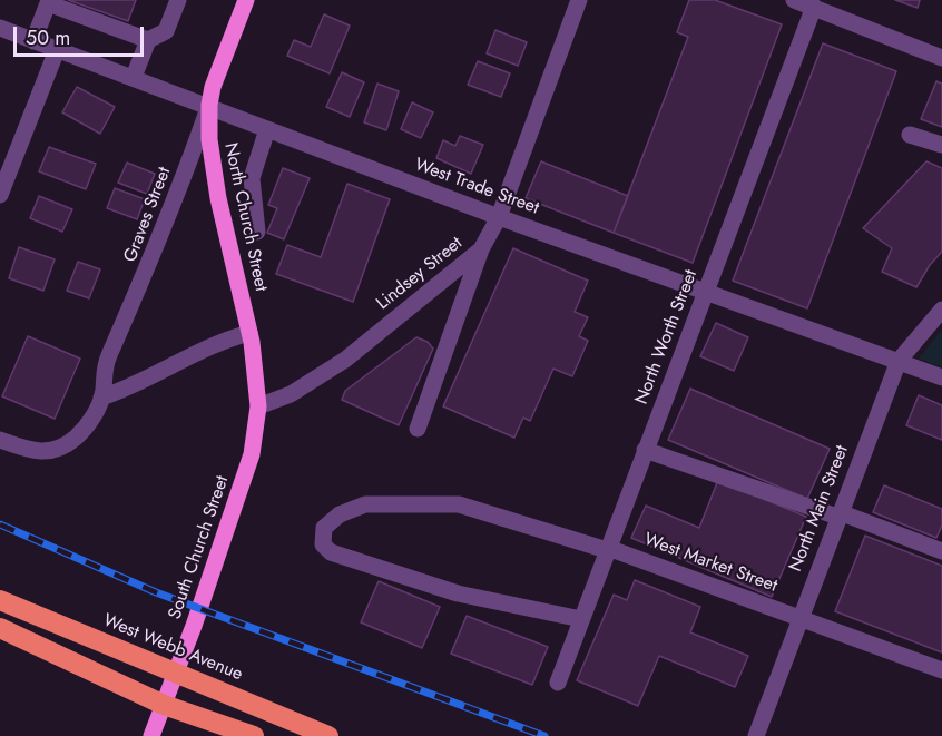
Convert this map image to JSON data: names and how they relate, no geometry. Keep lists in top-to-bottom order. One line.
{"streets":{"highway":["West Webb Avenue"],"main road":["North Church Street","South Church Street"],"street":["West Trade Street","Graves Street","Lindsey Street","North Worth Street","North Main Street","West Market Street"]},"crossings":[["West Trade Street","Graves Street"],["West Trade Street","North Church Street"],["West Trade Street","Lindsey Street"],["West Trade Street","North Worth Street"],["West Trade Street","North Main Street"],["Graves Street","North Church Street"],["North Church Street","Lindsey Street"],["North Church Street","South Church Street"],["Lindsey Street","South Church Street"],["North Worth Street","West Market Street"],["North Main Street","West Market Street"],["South Church Street","West Webb Avenue"]],"scale_bar":"50 m"}
